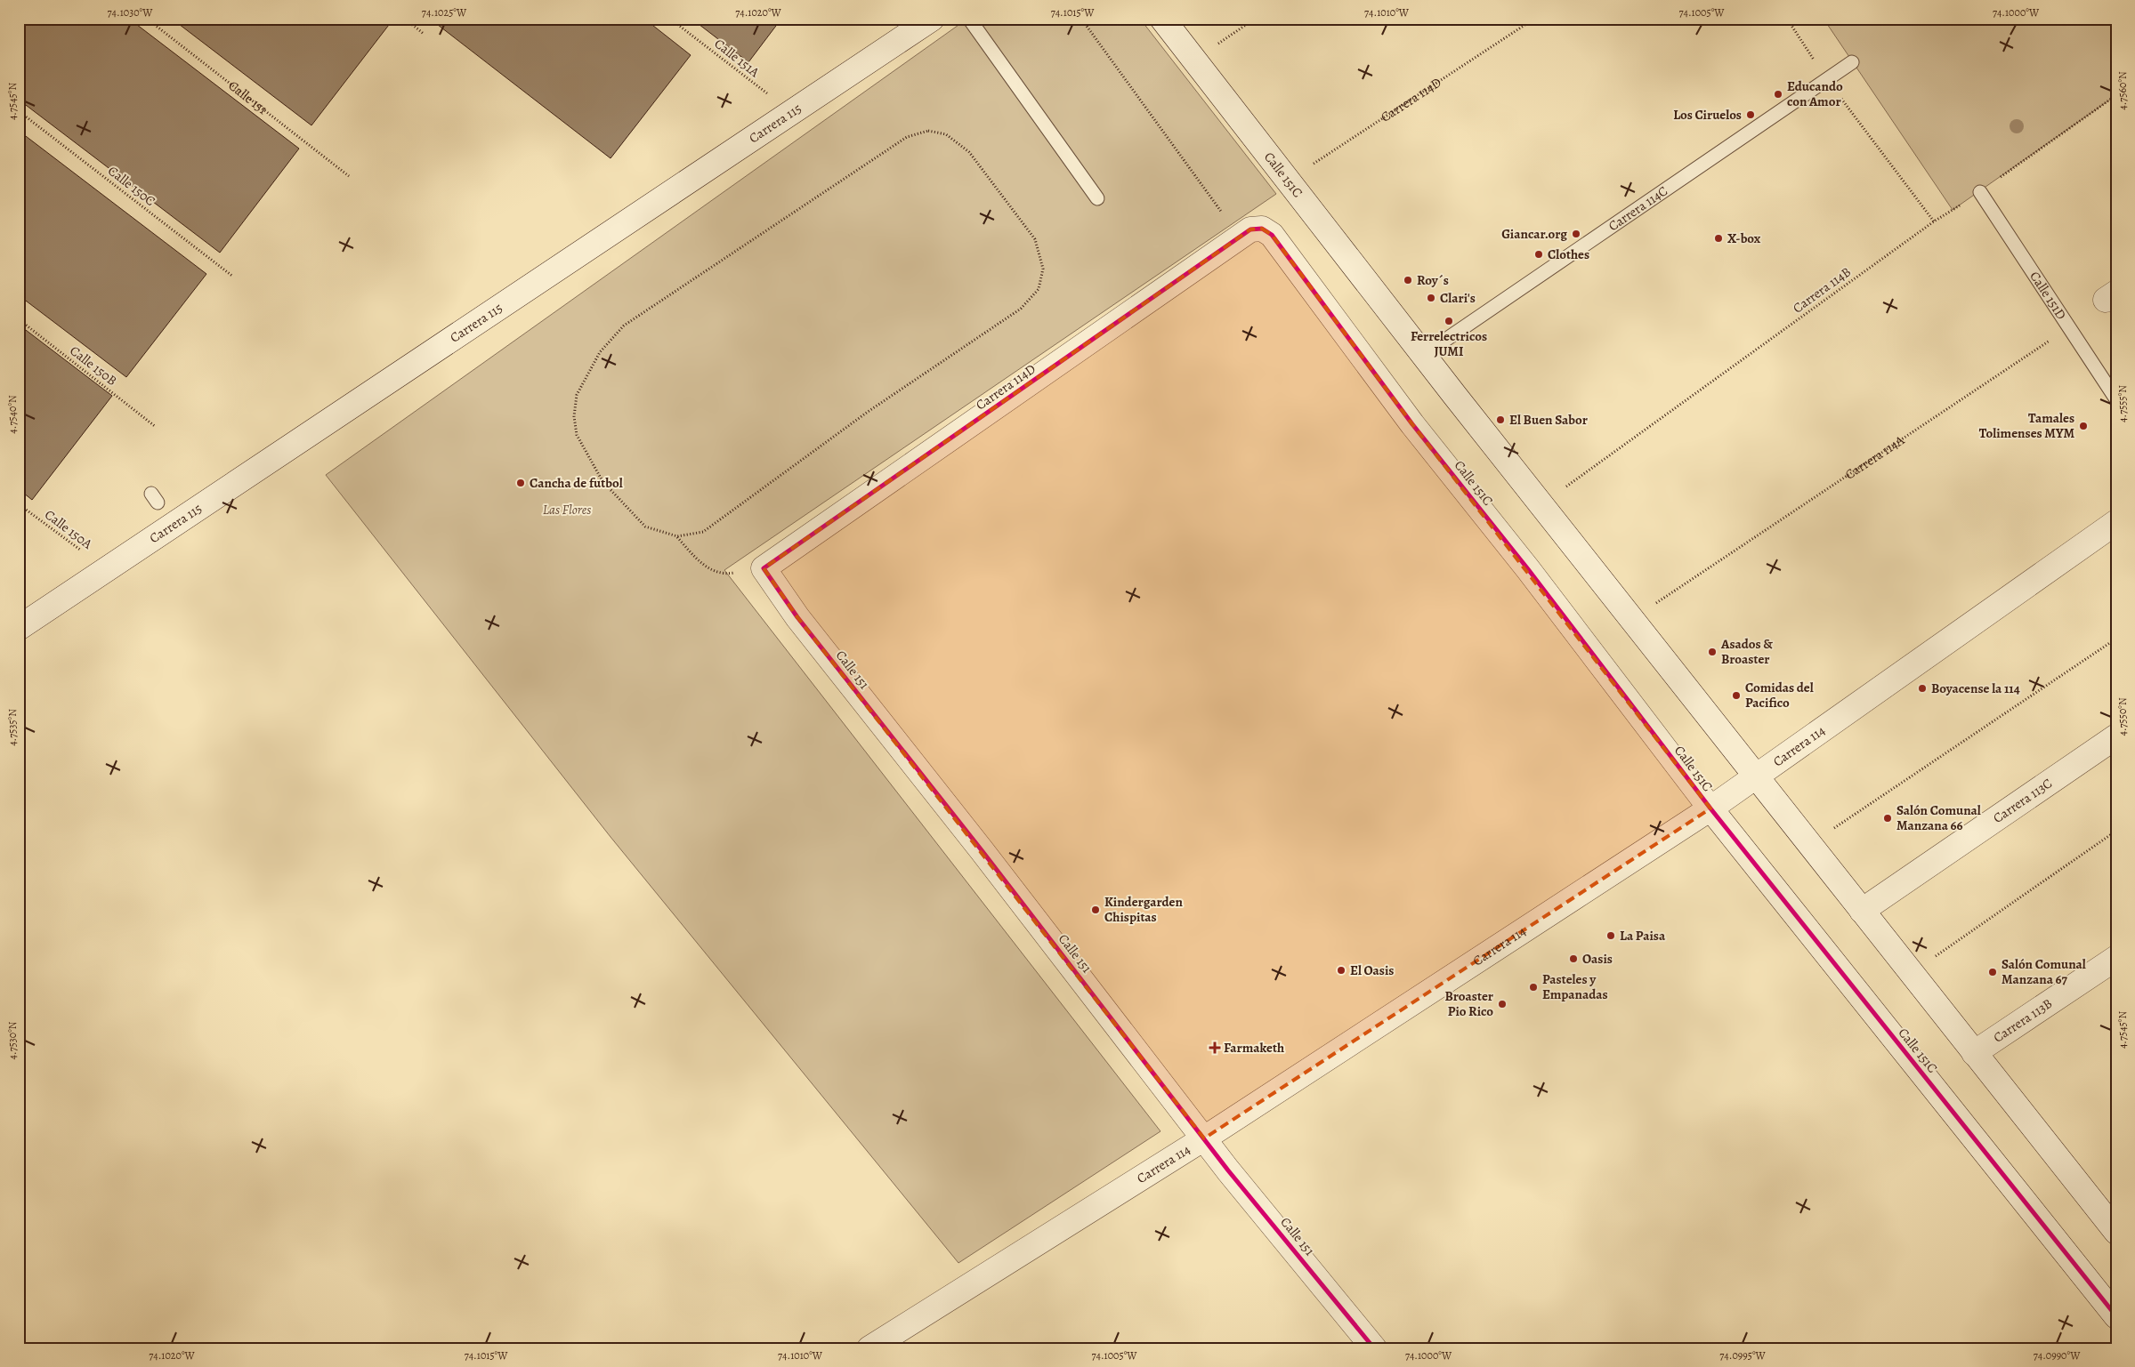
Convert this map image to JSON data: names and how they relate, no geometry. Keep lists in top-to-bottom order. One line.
{"streets":{"street":["Calle 151","Carrera 114D","Carrera 115","Calle 151C","Carrera 114","Carrera 113C","Carrera 113B"],"lane":["Carrera 114C","Calle 151D"],"path":["Calle 151A","Calle 150C","Carrera 114B","Calle 150B","Carrera 114A","Calle 150A"]},"crossings":[["Calle 151A","Carrera 115"],["Calle 151","Carrera 114D"],["Calle 151","Carrera 114"],["Carrera 114D","Calle 151C"],["Carrera 115","Calle 150A"],["Calle 151C","Carrera 114C"],["Calle 151C","Carrera 114B"],["Calle 151C","Carrera 114A"],["Calle 151C","Carrera 114"],["Calle 151C","Carrera 113C"],["Calle 151C","Carrera 113B"],["Carrera 114B","Calle 151D"],["Calle 151D","Carrera 114A"]],"parks":["Las Flores"],"places":{"other":["Educando con Amor","Los Ciruelos","Giancar.org","X-box","Clothes","Roy´s","Clari's","Ferrelectricos JUMI","El Buen Sabor","Tamales Tolimenses MYM","Cancha de futbol","Asados & Broaster","Boyacense la 114","Comidas del Pacifico","Salón Comunal Manzana 66","Kindergarden Chispitas","La Paisa","Oasis","El Oasis","Salón Comunal Manzana 67","Pasteles y Empanadas","Broaster Pio Rico"],"health":["Farmaketh"]},"coordinates":["74.1030°W","74.1025°W","74.1020°W","74.1015°W","74.1010°W","74.1005°W","74.1000°W","4.7560°N","4.7545°N","4.7555°N","4.7540°N","4.7550°N","4.7535°N","4.7530°N","74.0995°W","74.0990°W"]}
